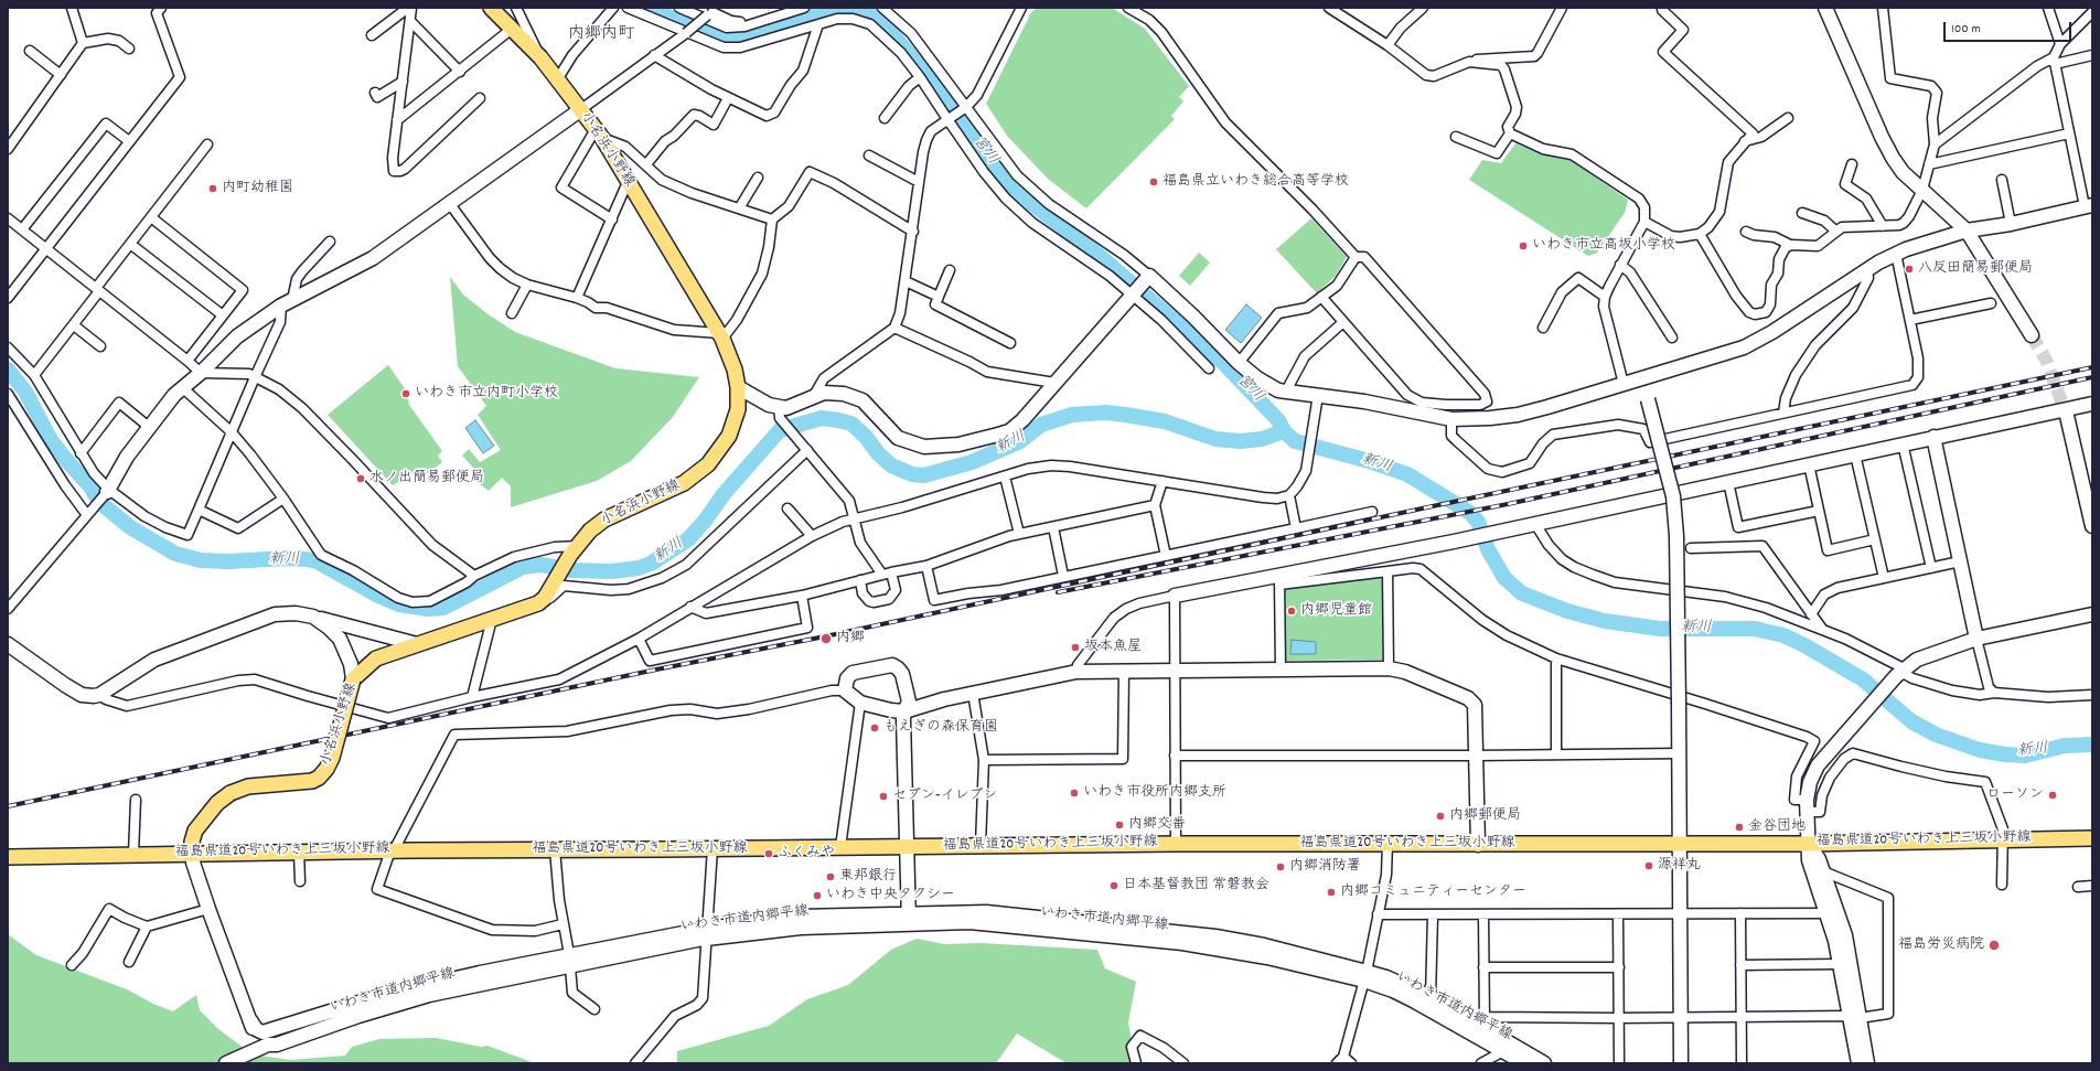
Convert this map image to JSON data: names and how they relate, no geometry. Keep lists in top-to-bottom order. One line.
{"streets":{"main road":["小名浜小野線","福島県道20号いわき上三坂小野線"],"street":["いわき市道内郷平線"]},"crossings":[["小名浜小野線","福島県道20号いわき上三坂小野線"]],"districts":["内郷内町"],"water":["宮川","新川"],"places":["福島県立いわき総合高等学校","内町幼稚園","いわき市立高坂小学校","八反田簡易郵便局","いわき市立内町小学校","水ノ出簡易郵便局","内郷児童館","内郷","坂本魚屋","もえぎの森保育園","いわき市役所内郷支所","ローソン","セブン-イレブン","内郷郵便局","内郷交番","金谷団地","ふくみや","源祥丸","内郷消防署","東邦銀行","日本基督教団 常磐教会","内郷コミュニティーセンター","いわき中央タクシー","福島労災病院"],"scale_bar":"100 m"}
